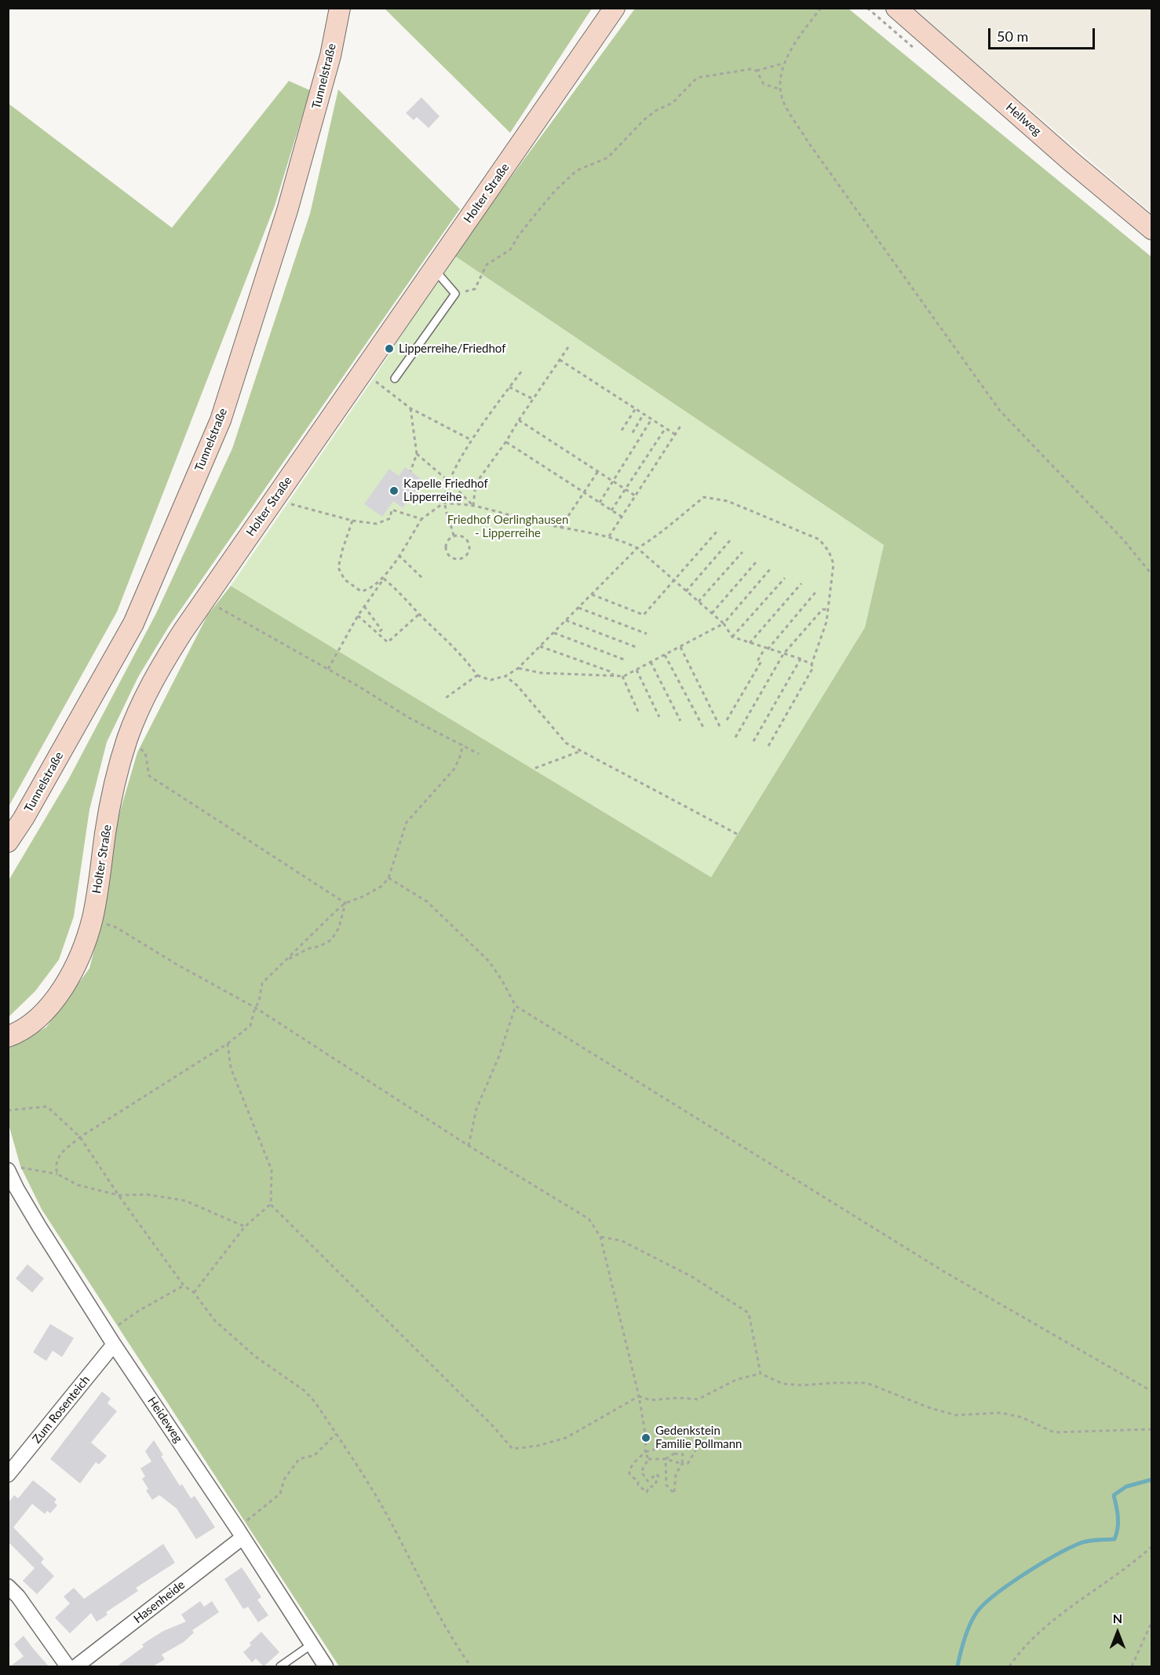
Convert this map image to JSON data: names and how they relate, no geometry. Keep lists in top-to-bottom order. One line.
{"streets":{"street":["Tunnelstraße","Hellweg","Holter Straße","Zum Rosenteich","Heideweg","Hasenheide"]},"crossings":[["Zum Rosenteich","Heideweg"],["Heideweg","Hasenheide"]],"parks":["Friedhof Oerlinghausen - Lipperreihe"],"places":["Lipperreihe/Friedhof","Kapelle Friedhof Lipperreihe","Gedenkstein Familie Pollmann"],"scale_bar":"50 m","north":"top"}
